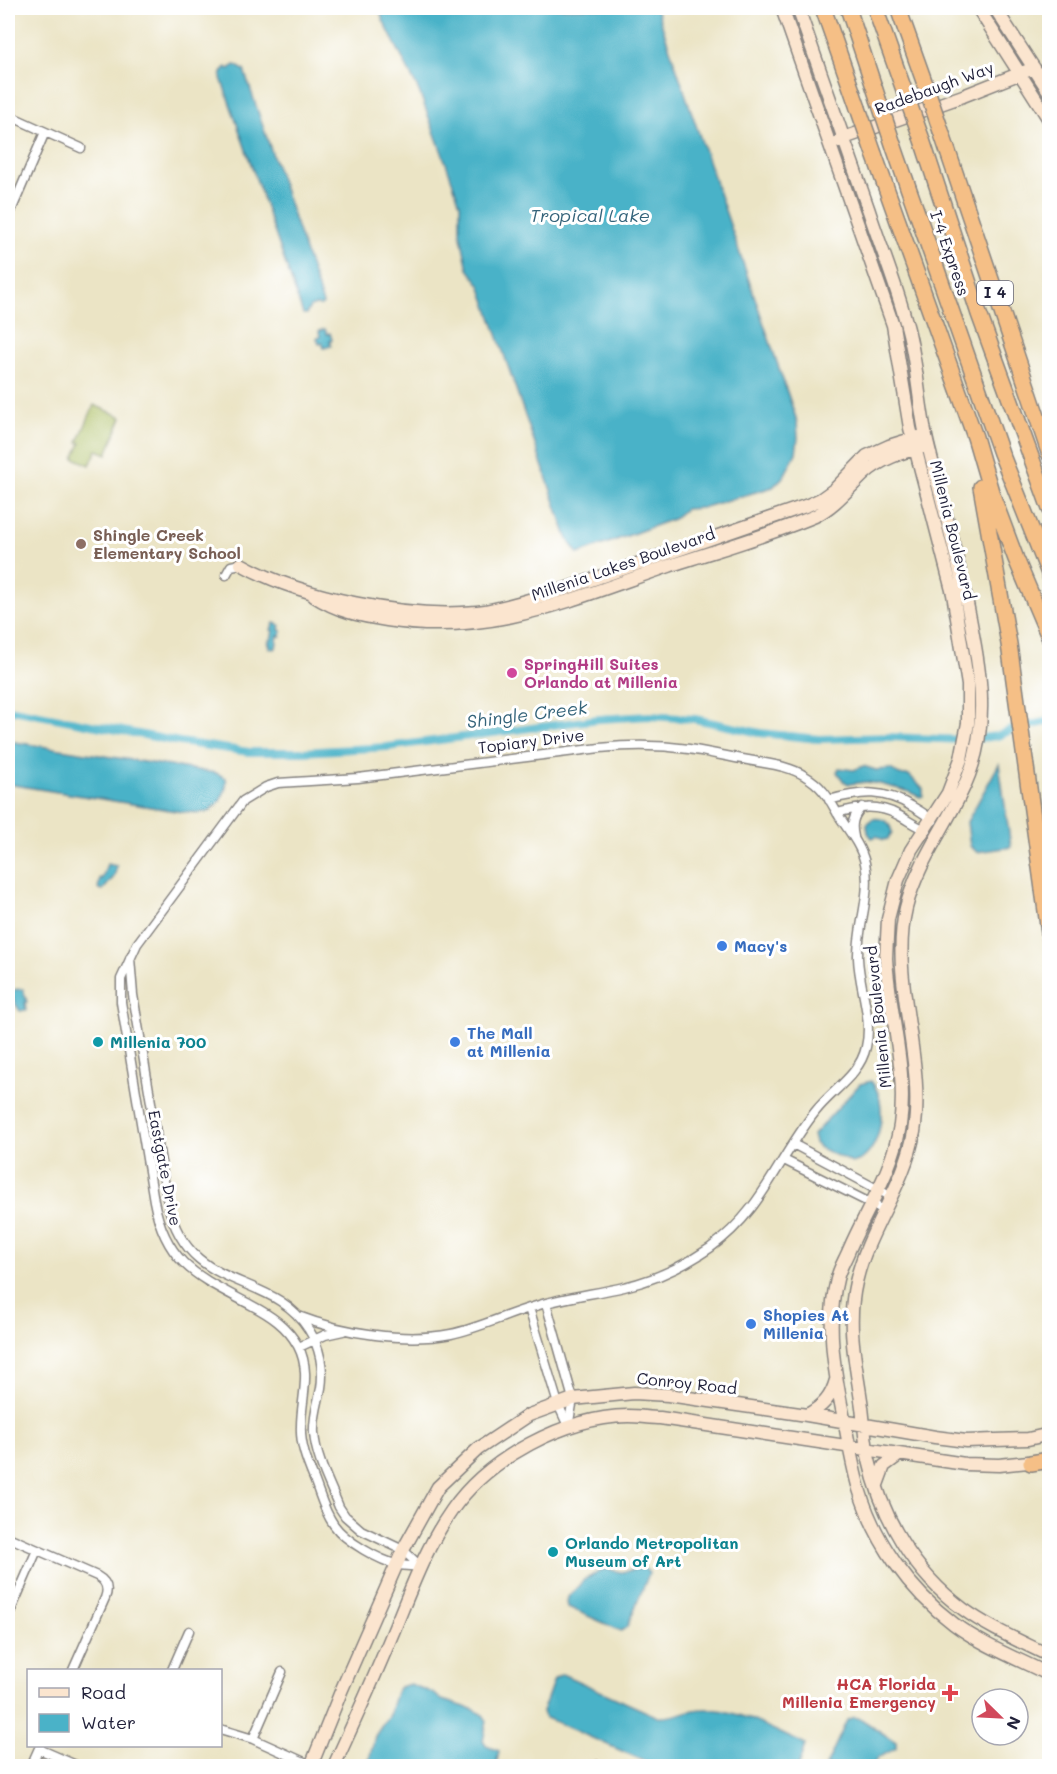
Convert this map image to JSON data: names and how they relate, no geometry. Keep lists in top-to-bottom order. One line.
{"streets":{"highway":["I-4 Express","I 4"],"street":["Radebaugh Way","Millenia Boulevard","Millenia Lakes Boulevard","Topiary Drive","Eastgate Drive","Conroy Road"]},"crossings":[["Radebaugh Way","Millenia Boulevard"],["Millenia Boulevard","Millenia Lakes Boulevard"],["Millenia Boulevard","Conroy Road"],["Topiary Drive","Eastgate Drive"],["Eastgate Drive","Conroy Road"]],"water":["Tropical Lake","Shingle Creek"],"places":{"other":["Shingle Creek Elementary School","SpringHill Suites Orlando at Millenia","Macy's","Millenia 700","The Mall at Millenia","Shopies At Millenia","Orlando Metropolitan Museum of Art"],"health":["HCA Florida Millenia Emergency"]},"legend":["Road","Water"],"north":"bottom right"}
